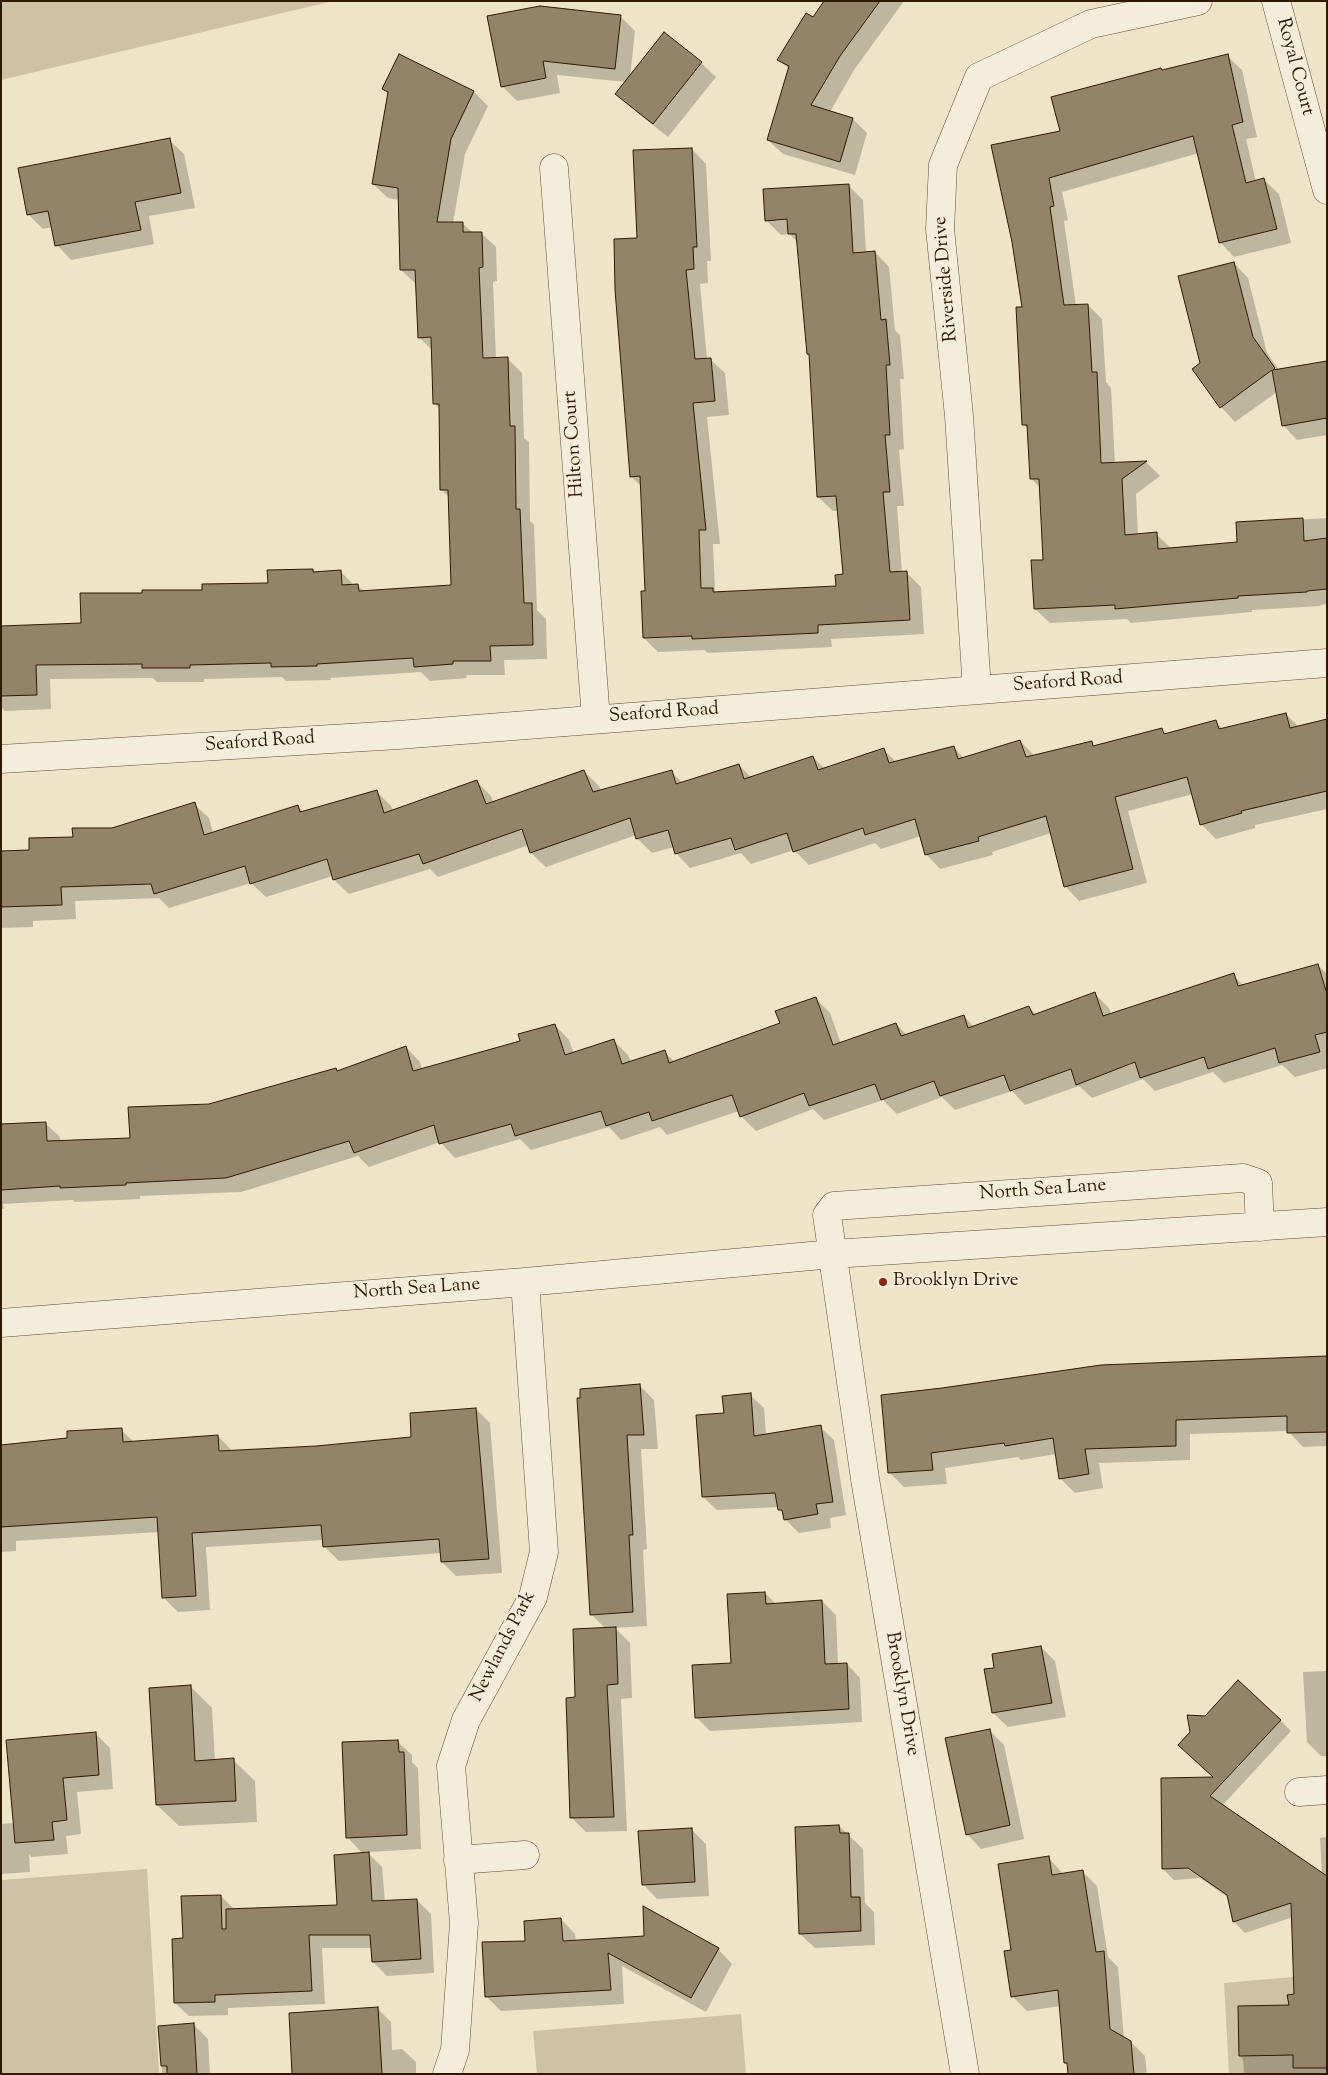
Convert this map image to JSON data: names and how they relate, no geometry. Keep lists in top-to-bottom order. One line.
{"streets":{"street":["Royal Court","Riverside Drive","Hilton Court","Seaford Road","North Sea Lane","Newlands Park","Brooklyn Drive"]},"crossings":[["Riverside Drive","Seaford Road"],["Hilton Court","Seaford Road"],["North Sea Lane","Newlands Park"],["North Sea Lane","Brooklyn Drive"]],"places":["Brooklyn Drive"]}
